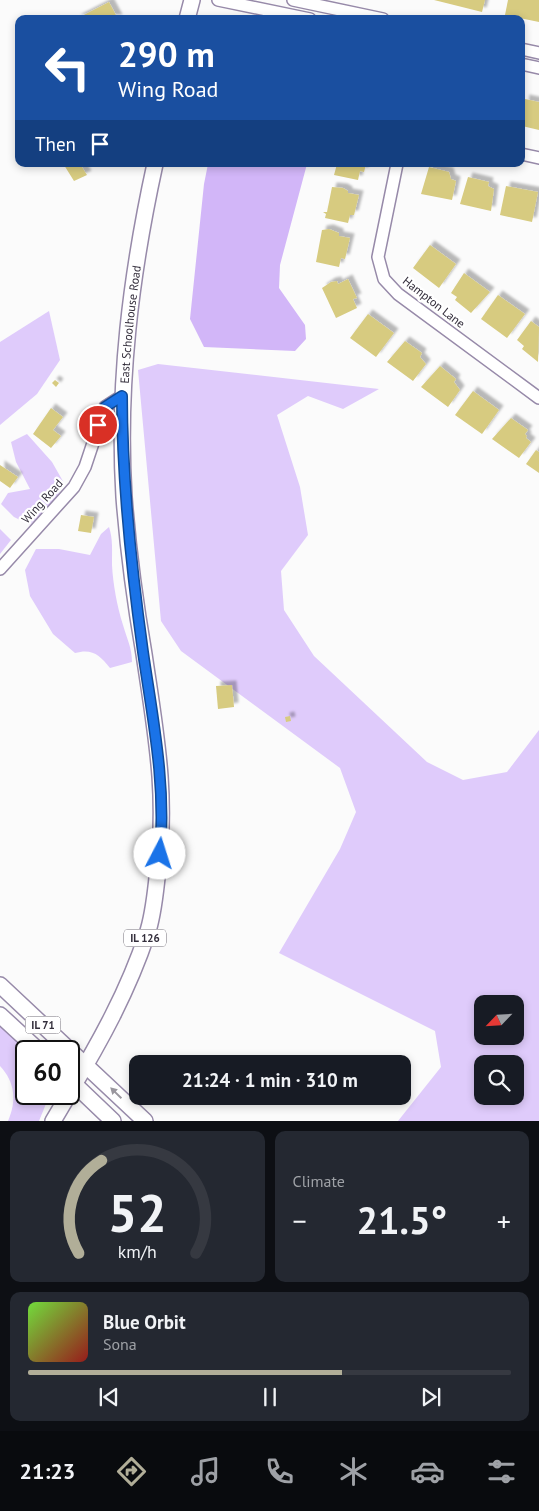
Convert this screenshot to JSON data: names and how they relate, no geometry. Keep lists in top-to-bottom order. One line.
{"streets":{"main road":["East Schoolhouse Road","IL 126","IL 71"],"street":["Hampton Lane","Wing Road"]},"crossings":[["East Schoolhouse Road","Wing Road"],["East Schoolhouse Road","IL 71"]],"north":"bottom left","page":{"turn":["290 m","Wing Road"],"then":"Then","limit":"60","trip":"21:24 · 1 min · 310 m","tile":"Climate","heat":["−","21.5°","+"],"song":["Blue Orbit","Sona"],"tabs":"21:23","gauge":["52","km/h"]}}
